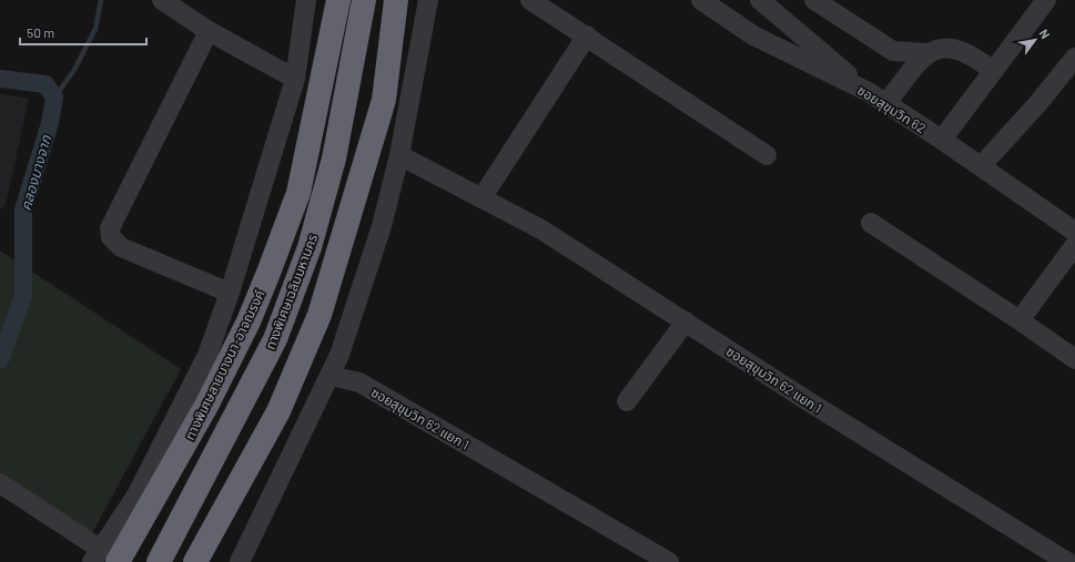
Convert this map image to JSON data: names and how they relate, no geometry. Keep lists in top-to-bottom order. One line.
{"streets":{"highway":["ทางพิเศษเฉลิมมหานคร","ทางพิเศษสายบางนา-อาจณรงค์"],"street":["ซอยสุขุมวิท 62","ซอยสุขุมวิท 62 แยก 1"]},"water":["คลองบางจาก"],"scale_bar":"50 m","north":"top right"}
